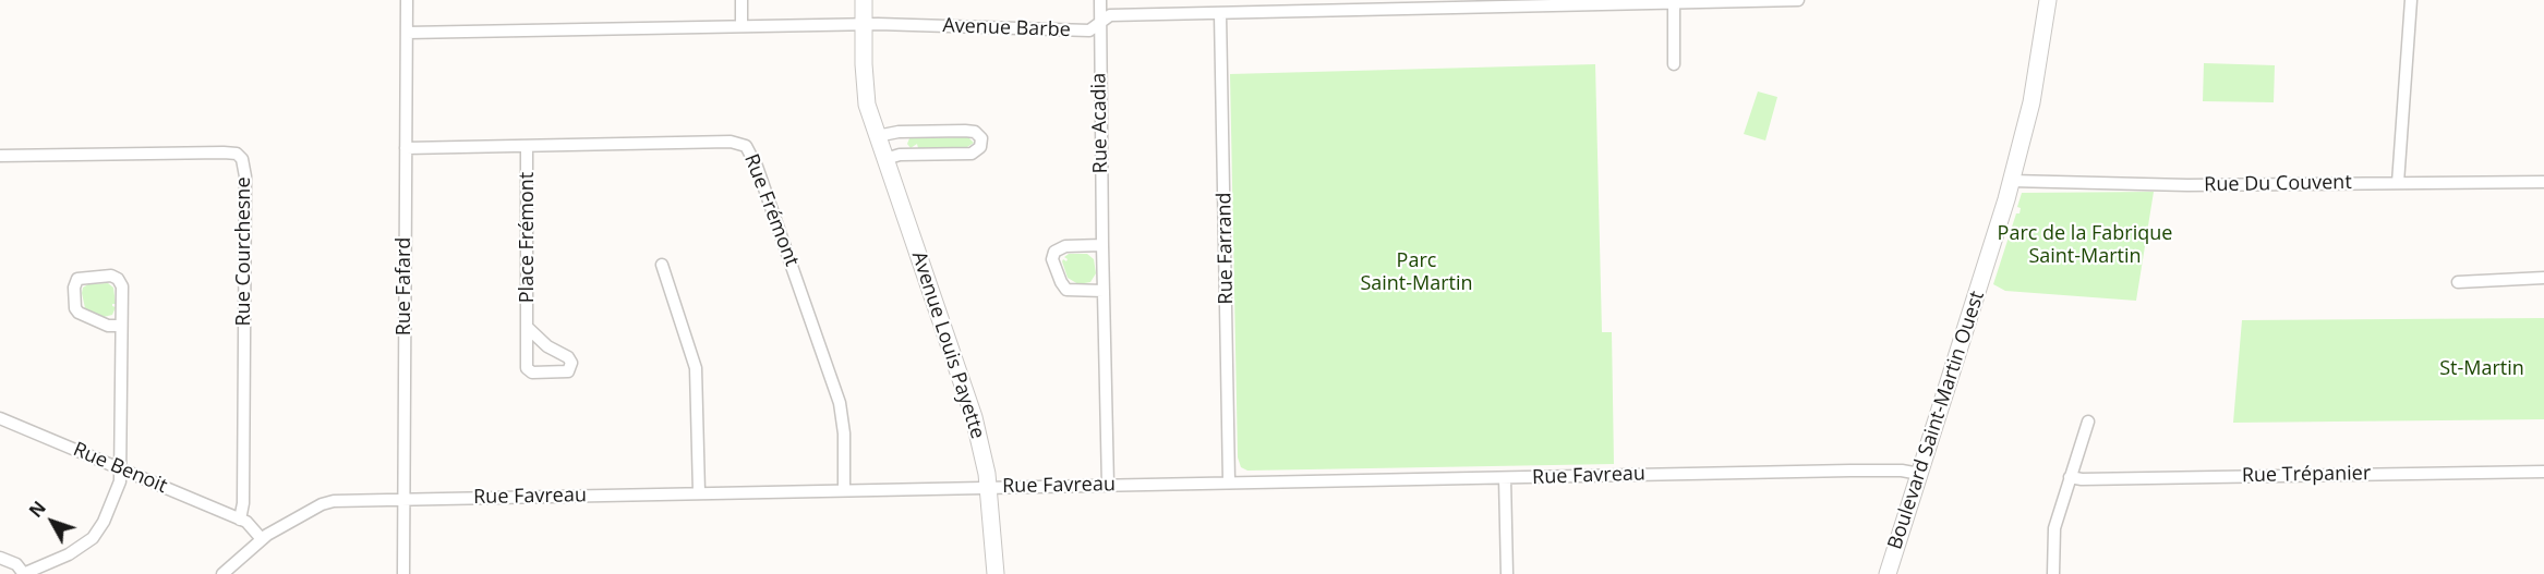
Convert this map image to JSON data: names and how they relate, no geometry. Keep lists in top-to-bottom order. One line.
{"streets":{"street":["Avenue Barbe","Rue Acadia","Rue Du Couvent","Rue Frémont","Place Frémont","Rue Farrand","Rue Courchesne","Rue Fafard","Avenue Louis Payette","Boulevard Saint-Martin Ouest","Rue Benoit","Rue Trépanier","Rue Favreau"]},"crossings":[["Avenue Barbe","Rue Acadia"],["Avenue Barbe","Rue Farrand"],["Avenue Barbe","Rue Fafard"],["Avenue Barbe","Avenue Louis Payette"],["Rue Acadia","Rue Favreau"],["Rue Du Couvent","Boulevard Saint-Martin Ouest"],["Rue Frémont","Place Frémont"],["Rue Frémont","Rue Fafard"],["Rue Frémont","Rue Favreau"],["Rue Farrand","Rue Favreau"],["Rue Courchesne","Rue Benoit"],["Rue Fafard","Rue Favreau"],["Avenue Louis Payette","Rue Favreau"],["Boulevard Saint-Martin Ouest","Rue Favreau"]],"parks":["Parc de la Fabrique Saint-Martin","Parc Saint-Martin","St-Martin"],"north":"top left"}
